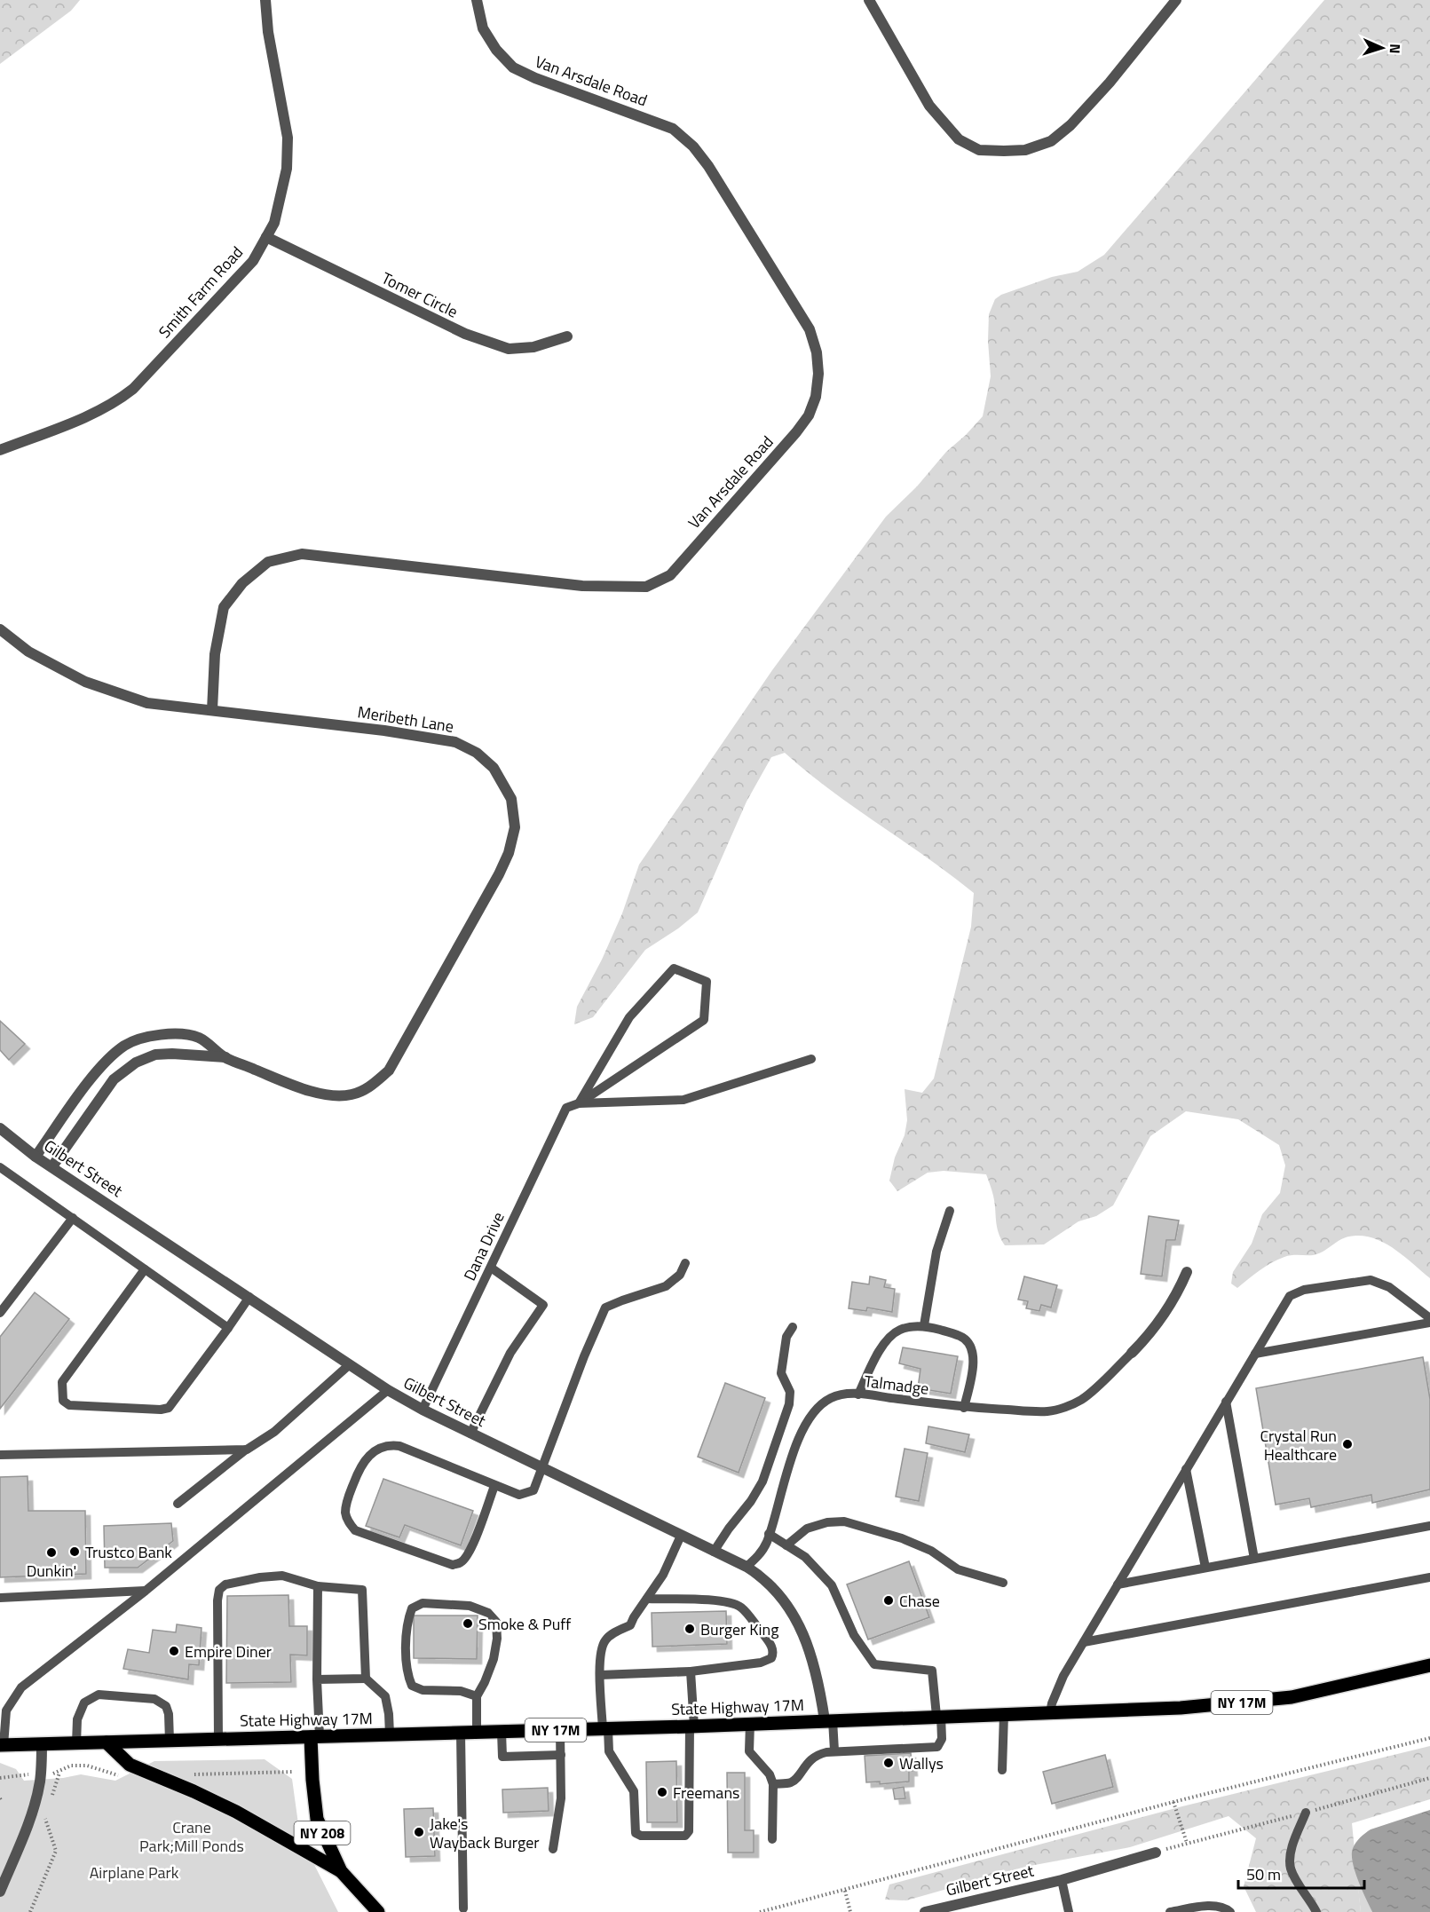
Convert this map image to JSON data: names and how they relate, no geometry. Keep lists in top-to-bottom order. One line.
{"streets":{"main road":["NY 17M","State Highway 17M","NY 208"],"street":["Van Arsdale Road","Smith Farm Road","Tomer Circle","Meribeth Lane","Gilbert Street"],"lane":["Dana Drive","Talmadge"]},"crossings":[["Van Arsdale Road","Meribeth Lane"],["Smith Farm Road","Tomer Circle"],["Meribeth Lane","Gilbert Street"],["Gilbert Street","Dana Drive"],["Gilbert Street","Talmadge"],["Gilbert Street","State Highway 17M"],["NY 17M","State Highway 17M"],["State Highway 17M","NY 208"]],"parks":["Crane Park;Mill Ponds","Airplane Park"],"places":["Crystal Run Healthcare","Trustco Bank","Dunkin'","Chase","Smoke & Puff","Burger King","Empire Diner","Wallys","Freemans","Jake's Wayback Burger"],"scale_bar":"50 m","north":"right"}
